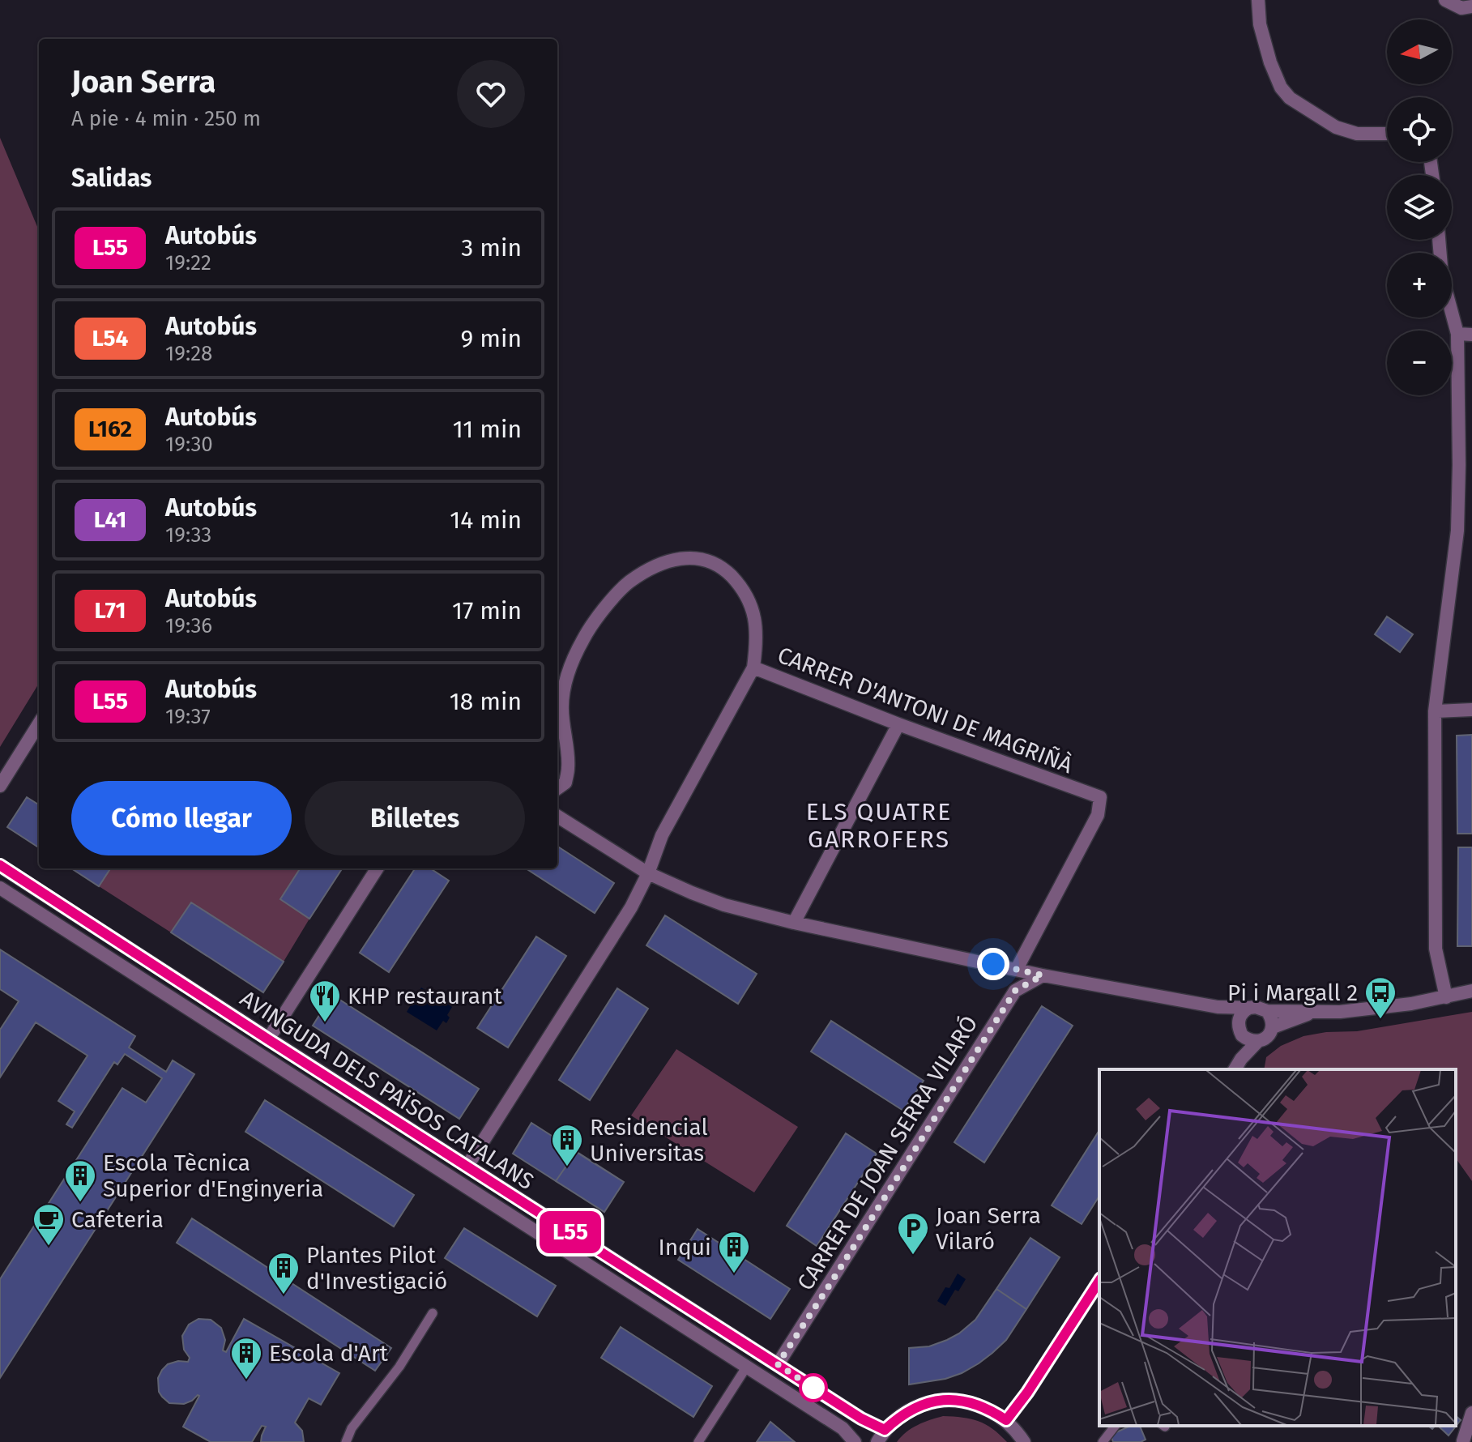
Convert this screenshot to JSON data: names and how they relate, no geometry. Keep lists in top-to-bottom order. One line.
{"streets":{"street":["CARRER D'ANTONI DE MAGRIÑÀ","AVINGUDA DELS PAÏSOS CATALANS","CARRER DE JOAN SERRA VILARÓ"]},"crossings":[["AVINGUDA DELS PAÏSOS CATALANS","CARRER DE JOAN SERRA VILARÓ"]],"districts":["ELS QUATRE GARROFERS"],"places":{"bus stop":["Pi i Margall 2"],"restaurant":["KHP restaurant"],"building":["Residencial Universitas","Escola Tècnica Superior d'Enginyeria","Inqui","Plantes Pilot d'Investigació","Escola d'Art"],"cafe":["Cafeteria"],"parking":["Joan Serra Vilaró"]},"lines":["bus line L55"],"north":"left","page":{"on_map":"L55","map_buttons":["+","−"],"heading":[["Joan Serra","A pie · 4 min · 250 m"],"Salidas"],"list":[{"mark":"L55","name":"Autobús","note":"19:22","value":"3 min"},{"mark":"L54","name":"Autobús","note":"19:28","value":"9 min"},{"mark":"L162","name":"Autobús","note":"19:30","value":"11 min"},{"mark":"L41","name":"Autobús","note":"19:33","value":"14 min"},{"mark":"L71","name":"Autobús","note":"19:36","value":"17 min"},{"mark":"L55","name":"Autobús","note":"19:37","value":"18 min"}],"buttons":["Cómo llegar","Billetes"]}}
